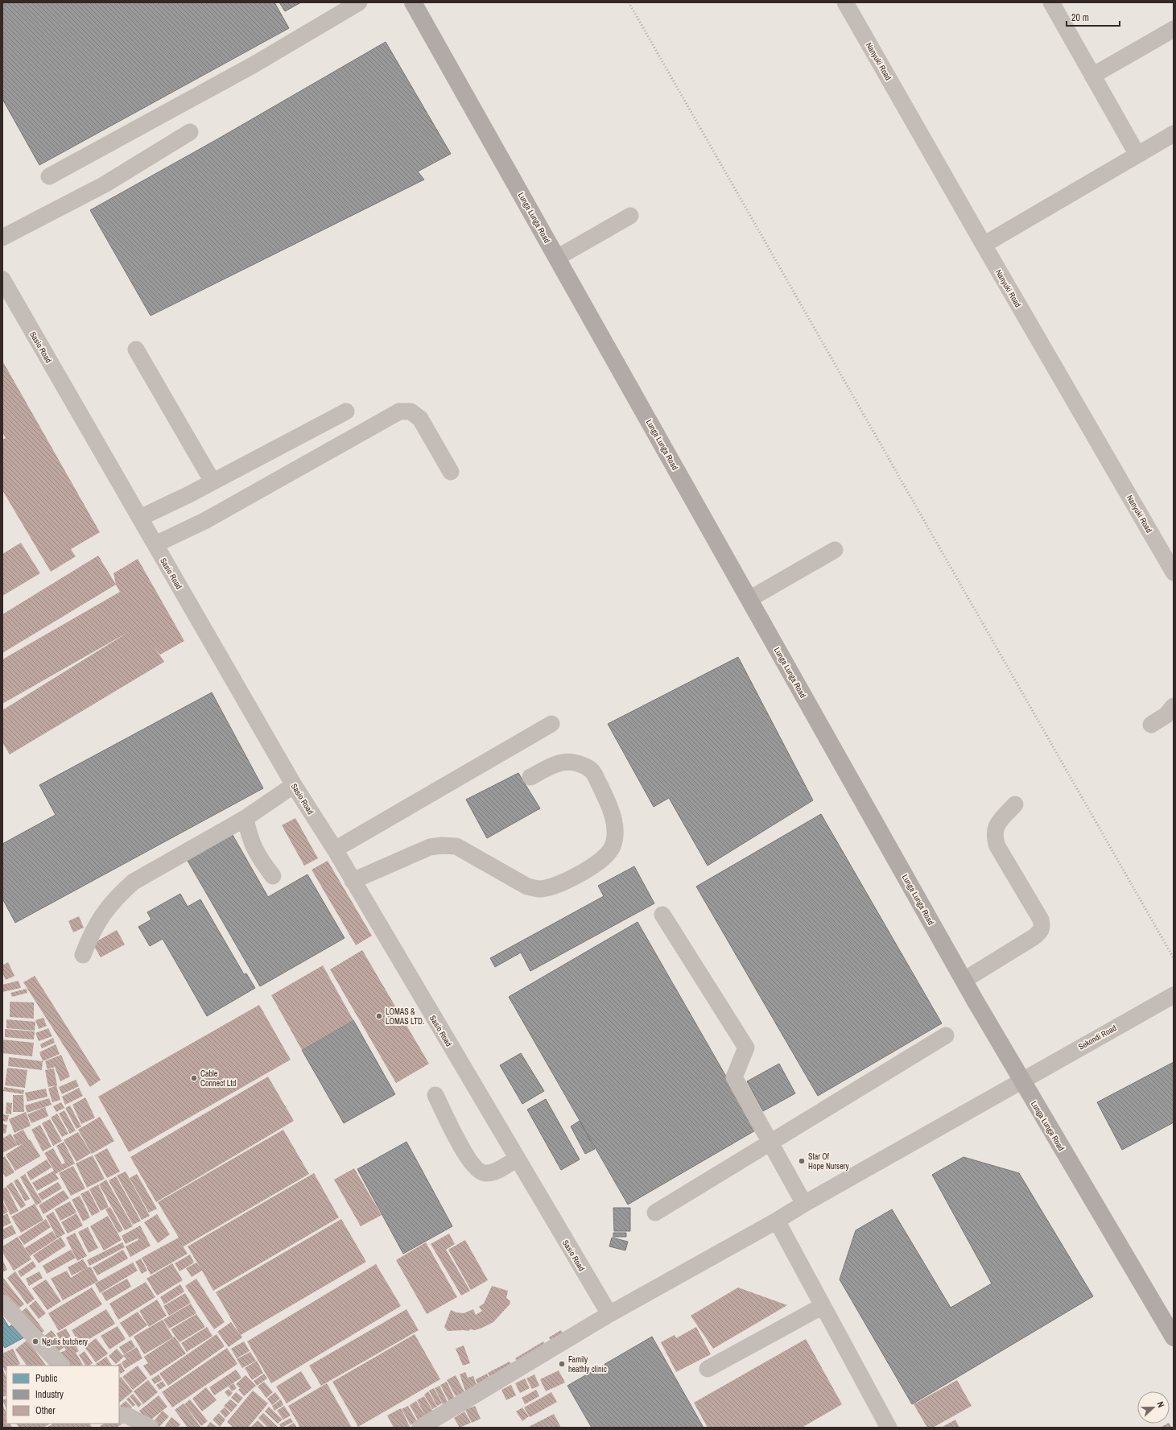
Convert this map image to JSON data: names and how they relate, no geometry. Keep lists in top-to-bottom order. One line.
{"streets":{"main road":["Lunga Lunga Road"],"street":["Nanyuki Road","Sasio Road","Sekondi Road"]},"crossings":[["Lunga Lunga Road","Sekondi Road"],["Sasio Road","Sekondi Road"]],"places":["LOMAS & LOMAS LTD.","Cable Connect Ltd","Star Of Hope Nursery","Ngulis butchery","Family heathly clinic"],"legend":["Public","Industry","Other"],"scale_bar":"20 m","north":"right"}
